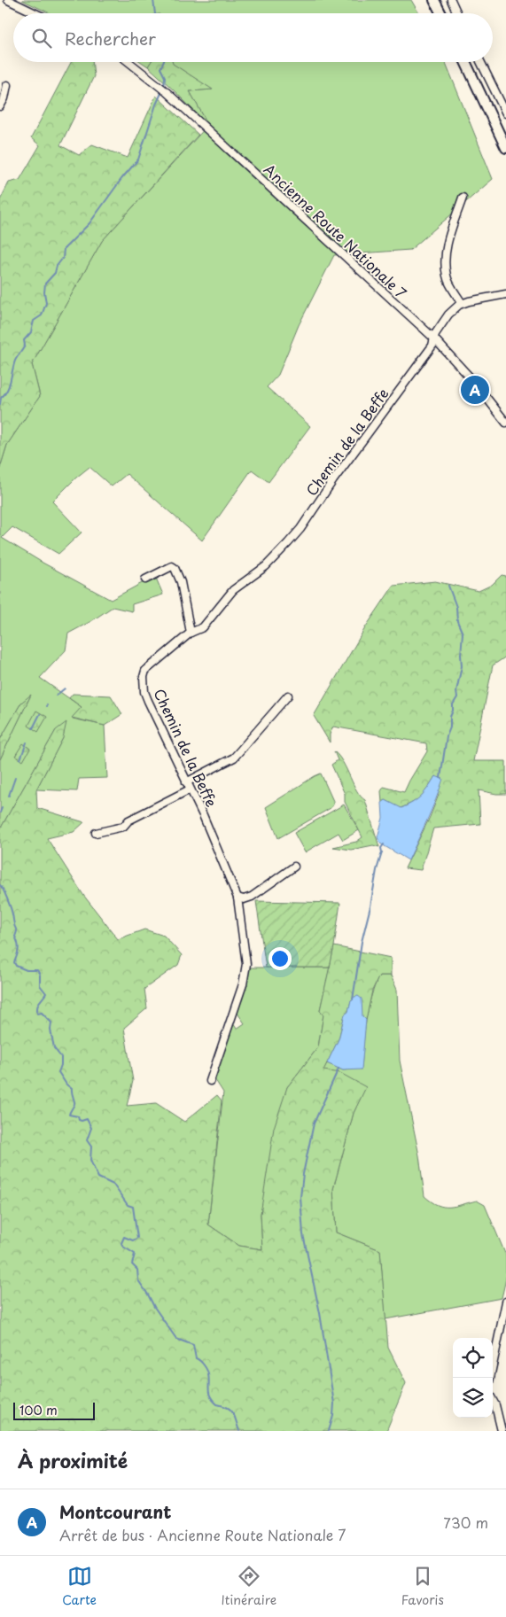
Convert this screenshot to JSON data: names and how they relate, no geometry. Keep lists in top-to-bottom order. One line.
{"streets":{"street":["Ancienne Route Nationale 7","Chemin de la Beffe"]},"crossings":[["Ancienne Route Nationale 7","Chemin de la Beffe"]],"scale_bar":"100 m","page":{"search":"Rechercher","pins":"A","scale":"100 m","heading":"À proximité","list":[{"mark":"A","name":"Montcourant","note":"Arrêt de bus · Ancienne Route Nationale 7","value":"730 m"}],"nav":["Carte","Itinéraire","Favoris"]}}
